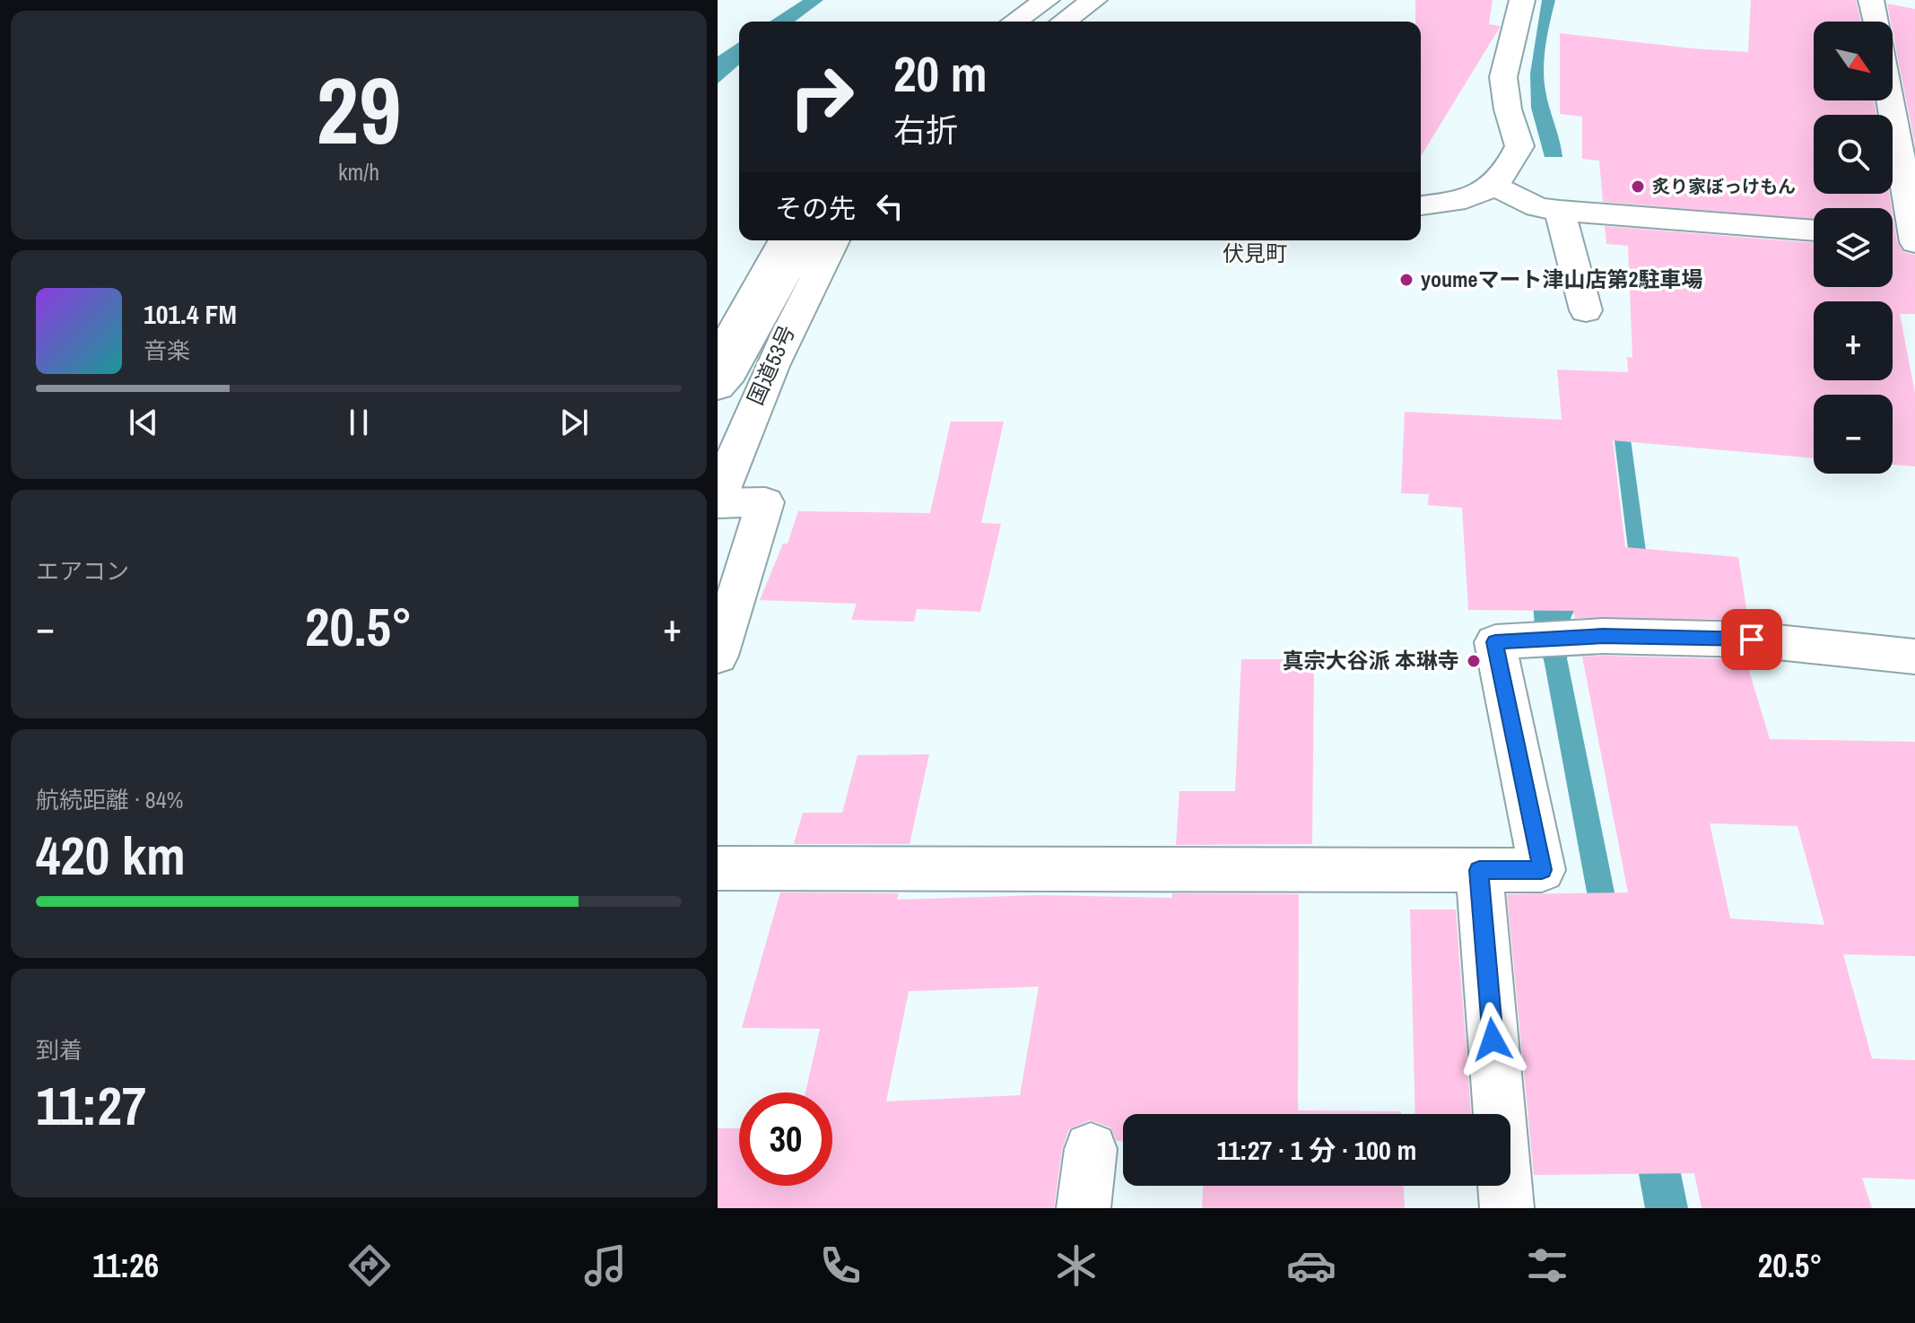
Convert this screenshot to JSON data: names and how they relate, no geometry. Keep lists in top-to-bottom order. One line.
{"streets":{"main road":["国道53号"]},"districts":["伏見町"],"places":["炙り家ぼっけもん","youmeマート津山店第2駐車場","真宗大谷派 本琳寺"],"north":"bottom right","page":{"tile":[["29","km/h"],"エアコン",["航続距離 · 84%","420 km"],["到着","11:27"]],"map_buttons":["+","−"],"turn":["20 m","右折"],"then":"その先","song":["101.4 FM","音楽"],"heat":["−","20.5°","+"],"limit":"30","trip":"11:27 · 1 分 · 100 m","tabs":["11:26","20.5°"]}}
